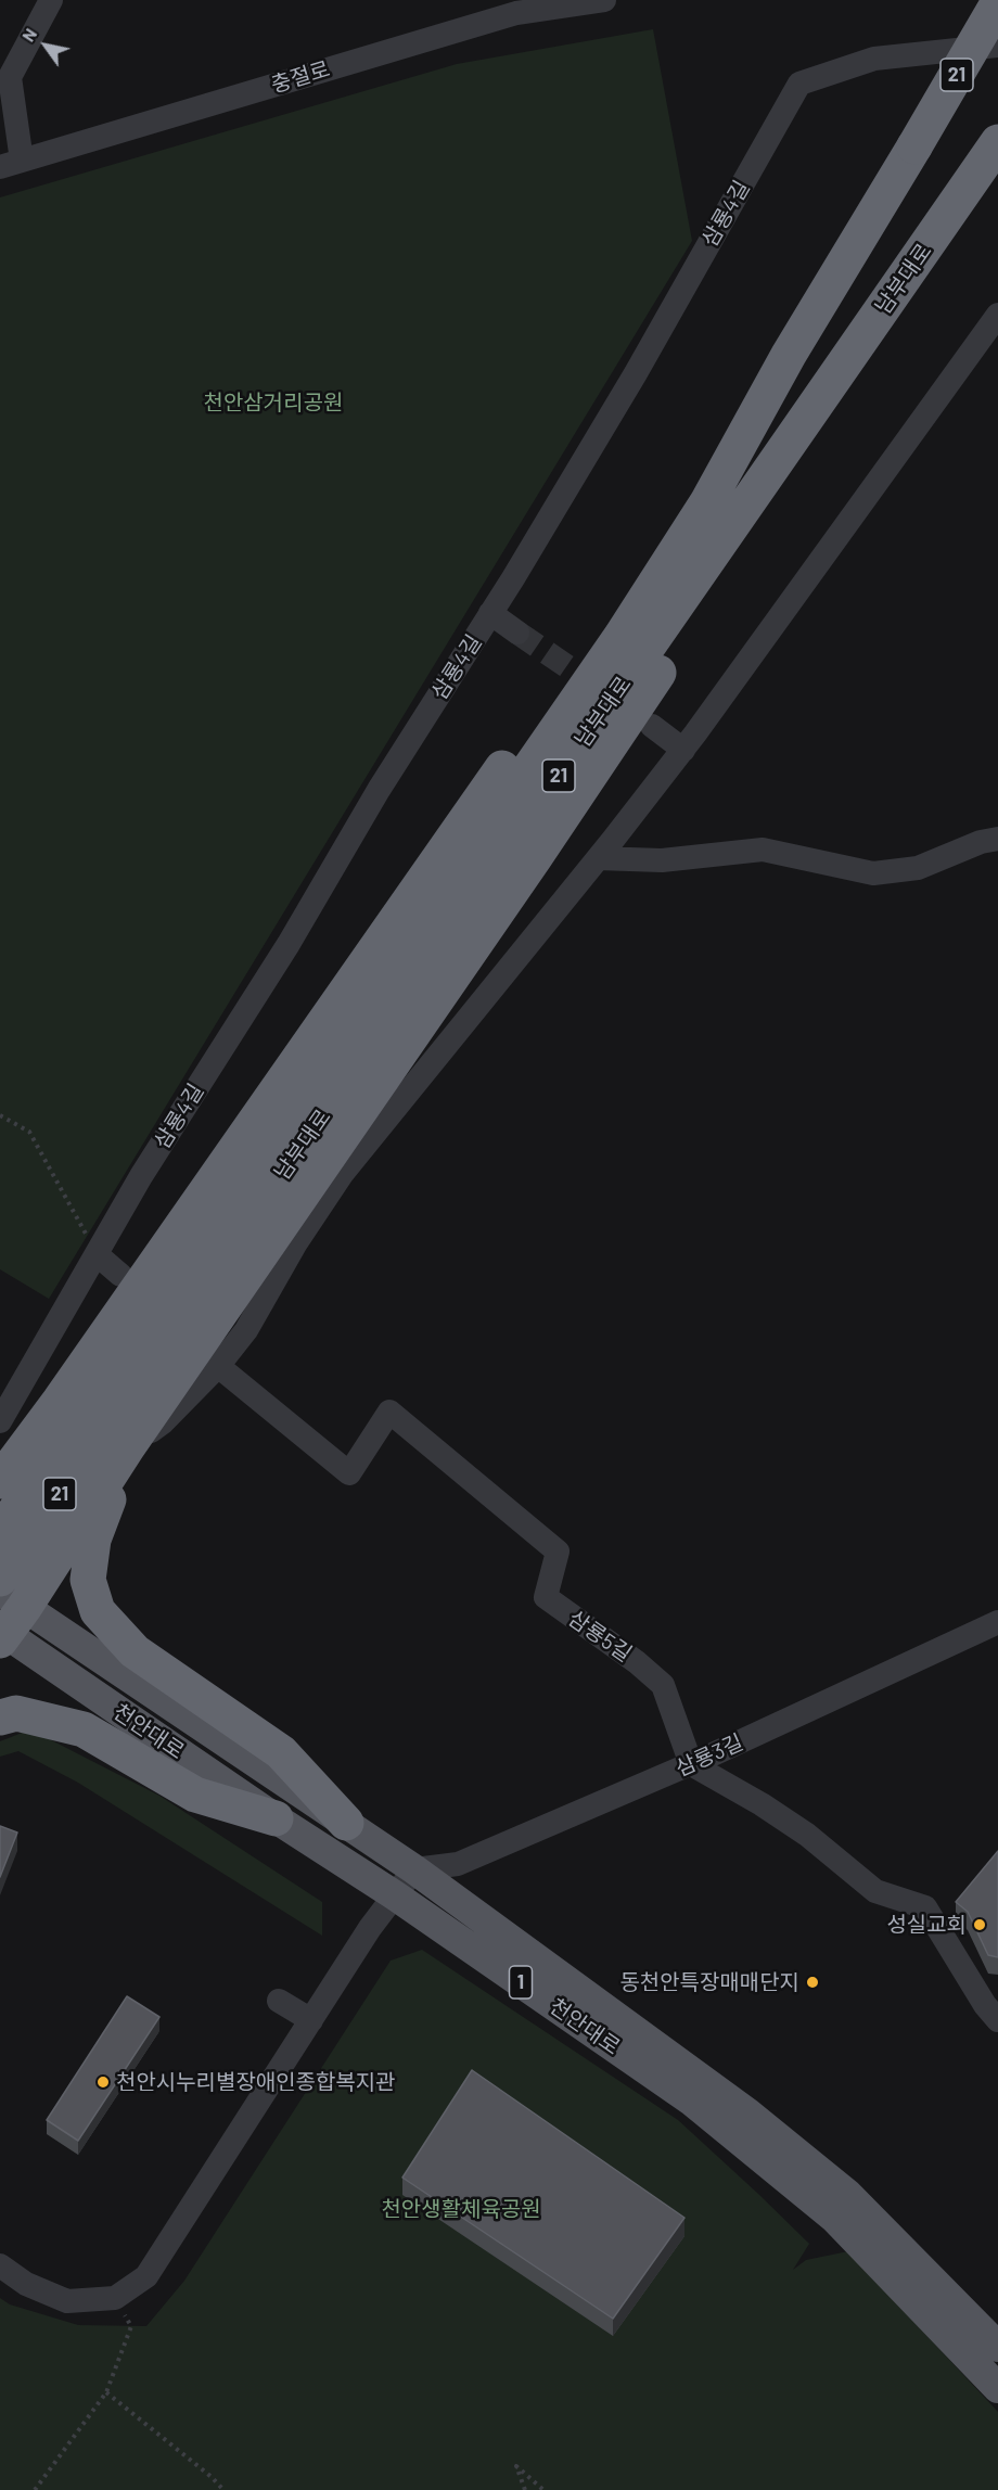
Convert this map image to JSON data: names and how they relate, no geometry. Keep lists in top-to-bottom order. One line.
{"streets":{"highway":["21","남부대로"],"main road":["천안대로","1"],"street":["충절로","삼룡4길","삼룡5길","삼룡3길"]},"crossings":[["21","남부대로"],["삼룡5길","삼룡3길"],["천안대로","삼룡3길"]],"parks":["천안삼거리공원","천안생활체육공원"],"places":["성실교회","동천안특장매매단지","천안시누리별장애인종합복지관"],"north":"top left"}
